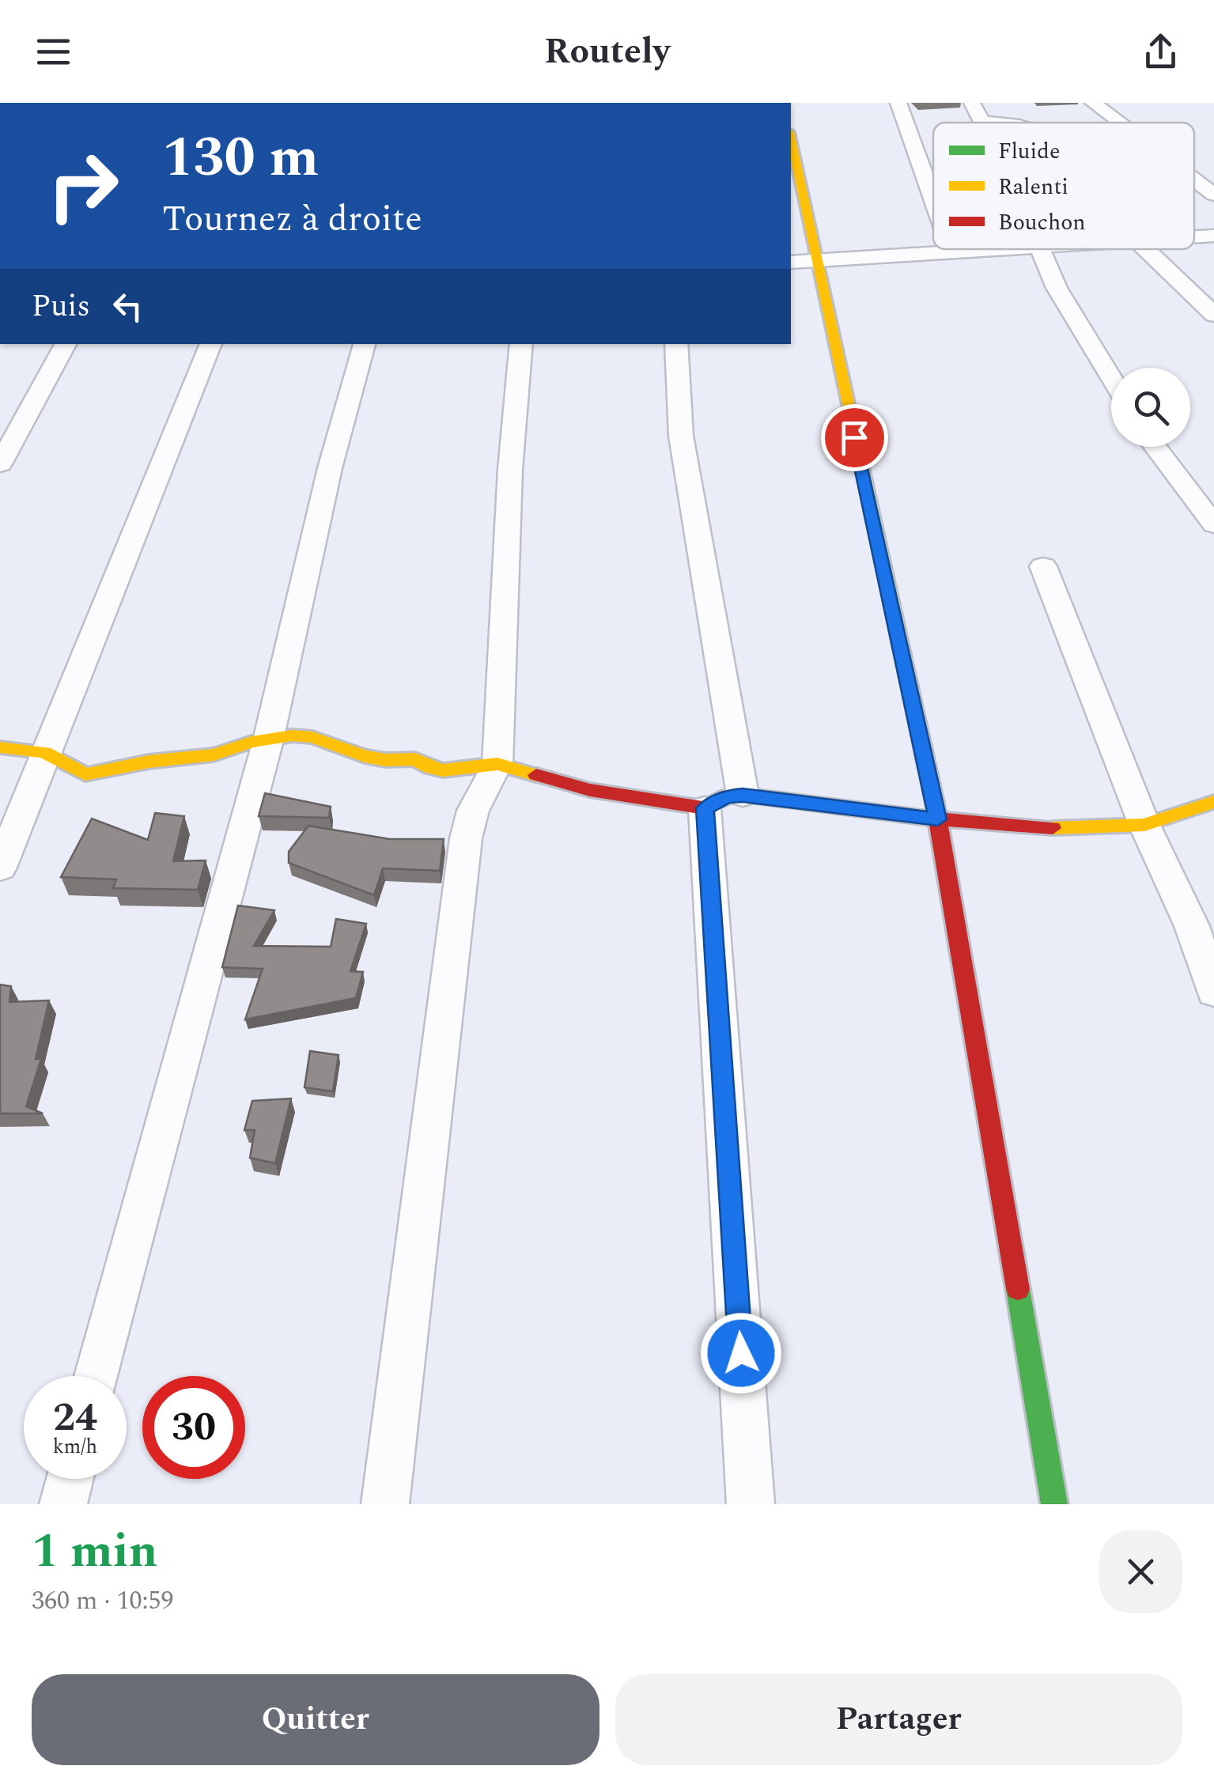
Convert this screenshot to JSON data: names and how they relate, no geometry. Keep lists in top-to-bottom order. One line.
{"legend":["Fluide","Ralenti","Bouchon"],"page":{"header":"Routely","turn":["130 m","Tournez à droite"],"then":"Puis","speed":"24 km/h","limit":"30","heading":["1 min","360 m · 10:59"],"buttons":["Quitter","Partager"]}}
